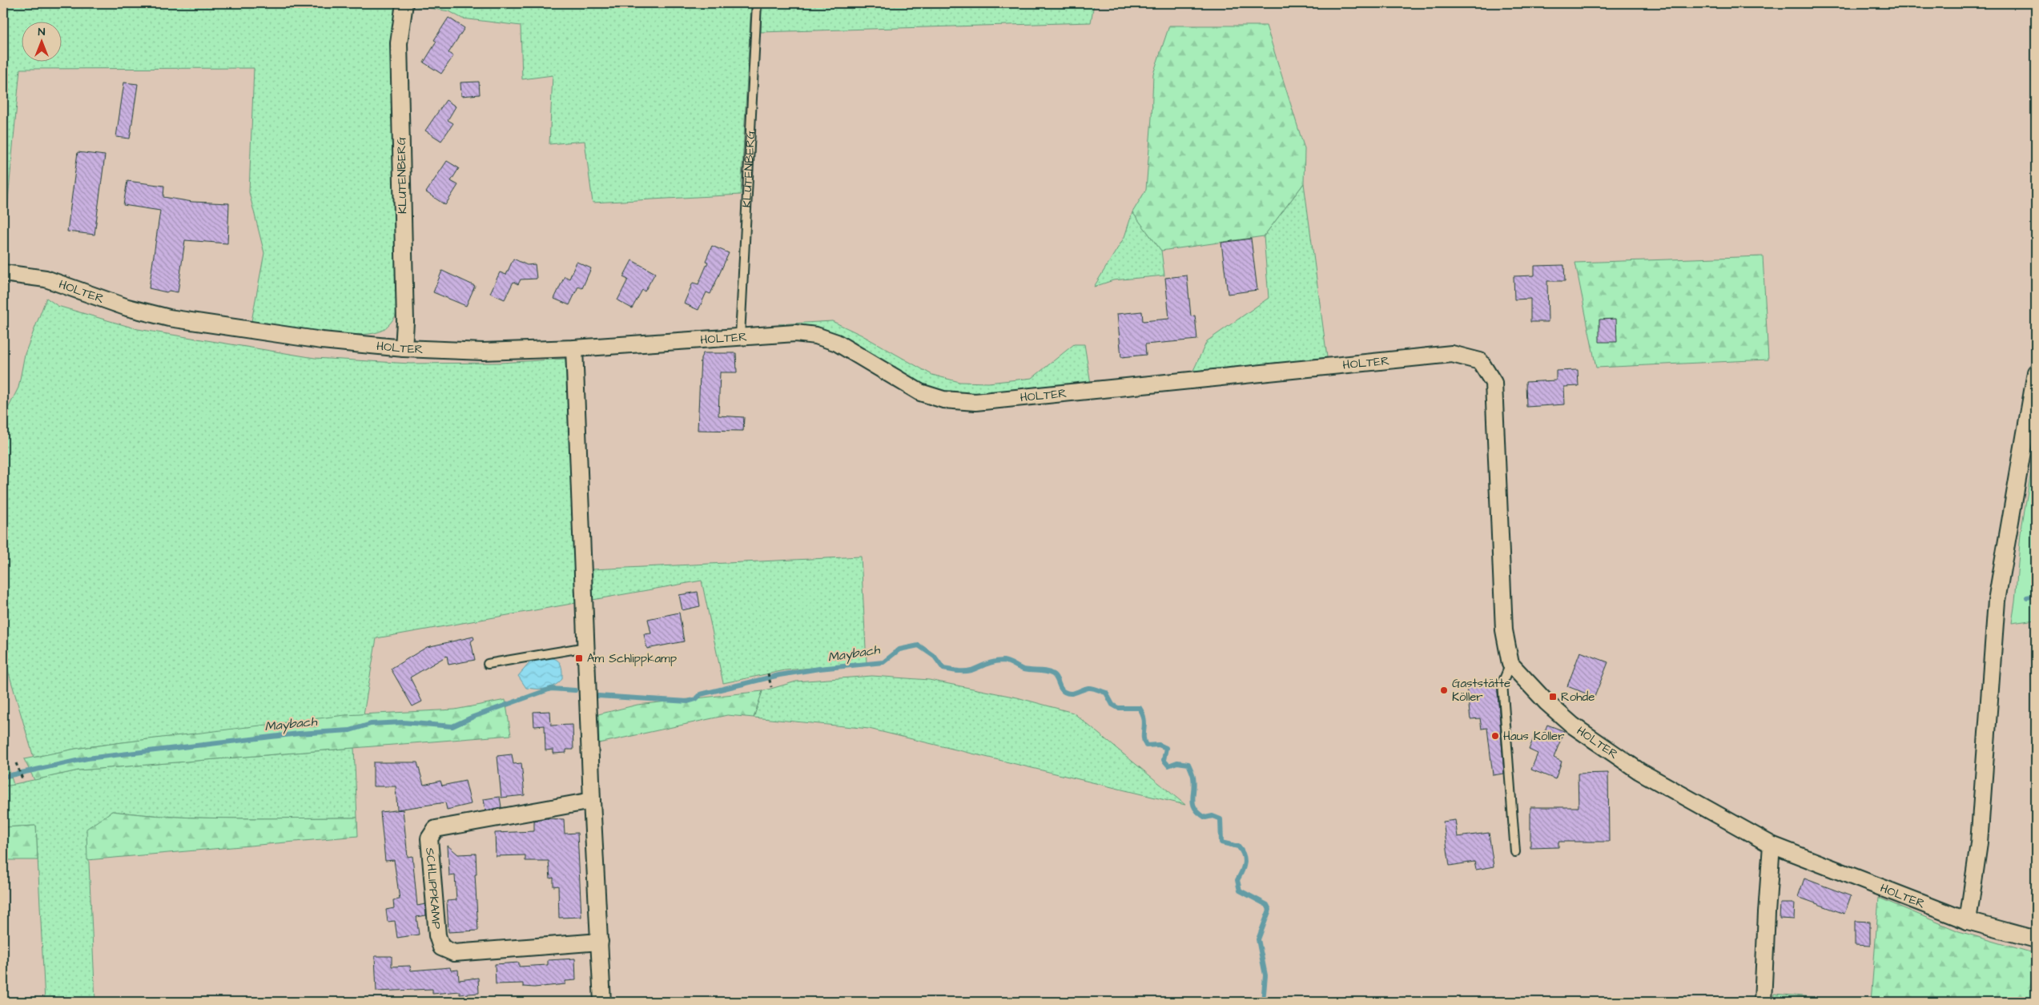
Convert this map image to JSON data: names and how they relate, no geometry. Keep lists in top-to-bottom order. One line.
{"streets":{"street":["KLUTENBERG","HOLTER","SCHLIPPKAMP"]},"crossings":[["KLUTENBERG","HOLTER"]],"water":["Maybach"],"places":{"transit":["Am Schlippkamp","Rohde"],"other":["Gaststätte Köller","Haus Köller"]},"north":"top"}
